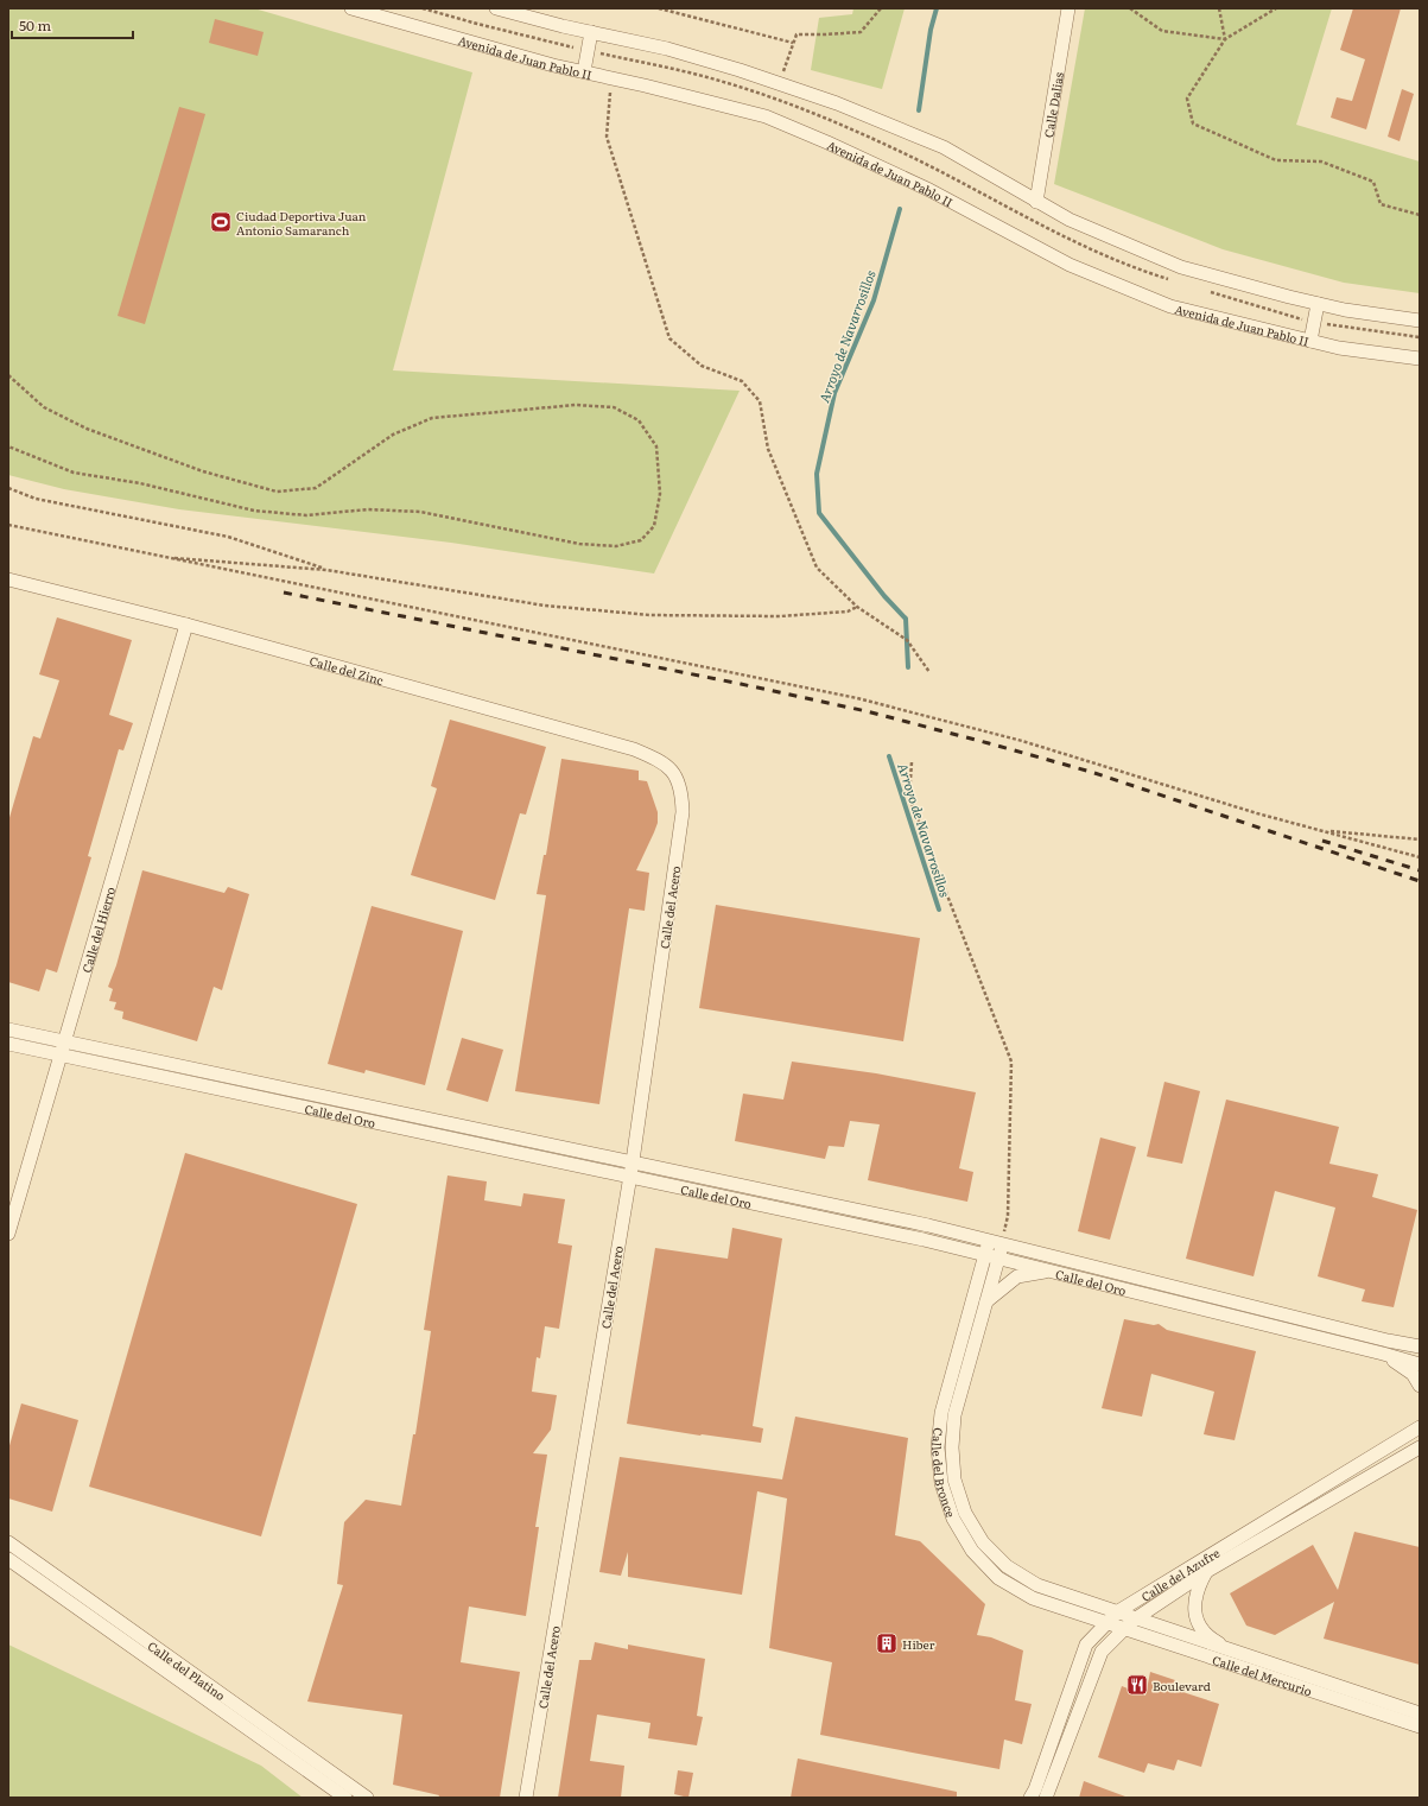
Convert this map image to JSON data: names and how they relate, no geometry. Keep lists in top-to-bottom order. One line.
{"streets":{"street":["Avenida de Juan Pablo II","Calle Dalias","Calle del Zinc","Calle del Acero","Calle del Hierro","Calle del Oro","Calle del Bronce","Calle del Azufre","Calle del Platino","Calle del Mercurio"]},"crossings":[["Calle del Zinc","Calle del Acero"],["Calle del Zinc","Calle del Hierro"],["Calle del Acero","Calle del Oro"],["Calle del Hierro","Calle del Oro"],["Calle del Oro","Calle del Bronce"],["Calle del Bronce","Calle del Azufre"],["Calle del Bronce","Calle del Mercurio"],["Calle del Azufre","Calle del Mercurio"]],"water":["Arroyo de Navarrosillos"],"places":{"sports":["Ciudad Deportiva Juan Antonio Samaranch"],"building":["Hiber"],"restaurant":["Boulevard"]},"scale_bar":"50 m"}
